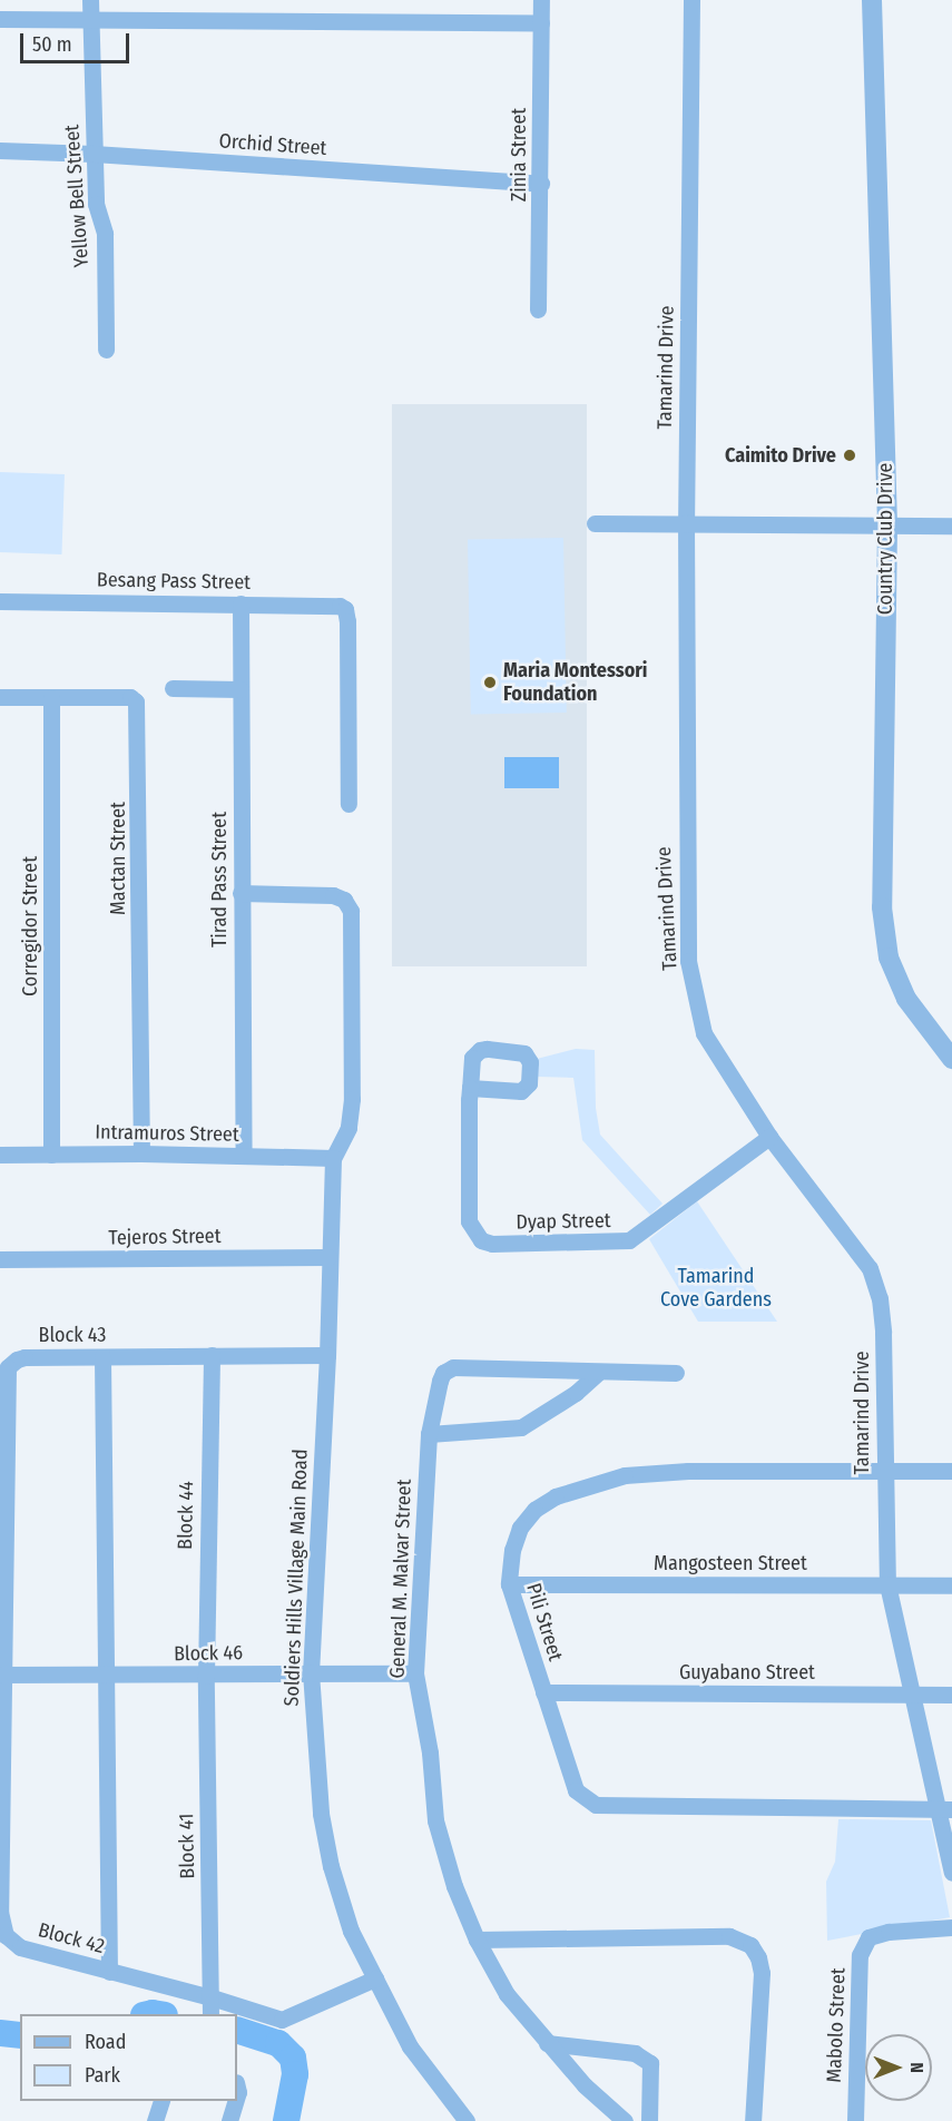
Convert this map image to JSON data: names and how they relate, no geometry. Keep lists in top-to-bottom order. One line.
{"streets":{"street":["Orchid Street","Zinia Street","Yellow Bell Street","Tamarind Drive","Country Club Drive","Besang Pass Street","Mactan Street","Tirad Pass Street","Corregidor Street","Intramuros Street","Dyap Street","Tejeros Street","Block 43","Block 44","Mangosteen Street","Soldiers Hills Village Main Road","General M. Malvar Street","Pili Street","Block 46","Guyabano Street","Block 41","Block 42","Mabolo Street"]},"crossings":[["Orchid Street","Zinia Street"],["Orchid Street","Yellow Bell Street"],["Tamarind Drive","Dyap Street"],["Tamarind Drive","Mangosteen Street"],["Tamarind Drive","Pili Street"],["Tamarind Drive","Guyabano Street"],["Besang Pass Street","Tirad Pass Street"],["Mactan Street","Corregidor Street"],["Mactan Street","Intramuros Street"],["Tirad Pass Street","Intramuros Street"],["Corregidor Street","Intramuros Street"],["Intramuros Street","Soldiers Hills Village Main Road"],["Tejeros Street","Soldiers Hills Village Main Road"],["Block 43","Block 44"],["Block 43","Soldiers Hills Village Main Road"],["Block 43","Block 46"],["Block 43","Block 42"],["Block 44","Block 46"],["Block 44","Block 41"],["Mangosteen Street","Pili Street"],["Soldiers Hills Village Main Road","Block 46"],["Soldiers Hills Village Main Road","Block 42"],["General M. Malvar Street","Block 46"],["Pili Street","Guyabano Street"],["Block 46","Block 41"],["Block 46","Block 42"],["Block 41","Block 42"]],"parks":["Tamarind Cove Gardens"],"places":["Caimito Drive","Maria Montessori Foundation"],"legend":["Road","Park"],"scale_bar":"50 m","north":"right"}
